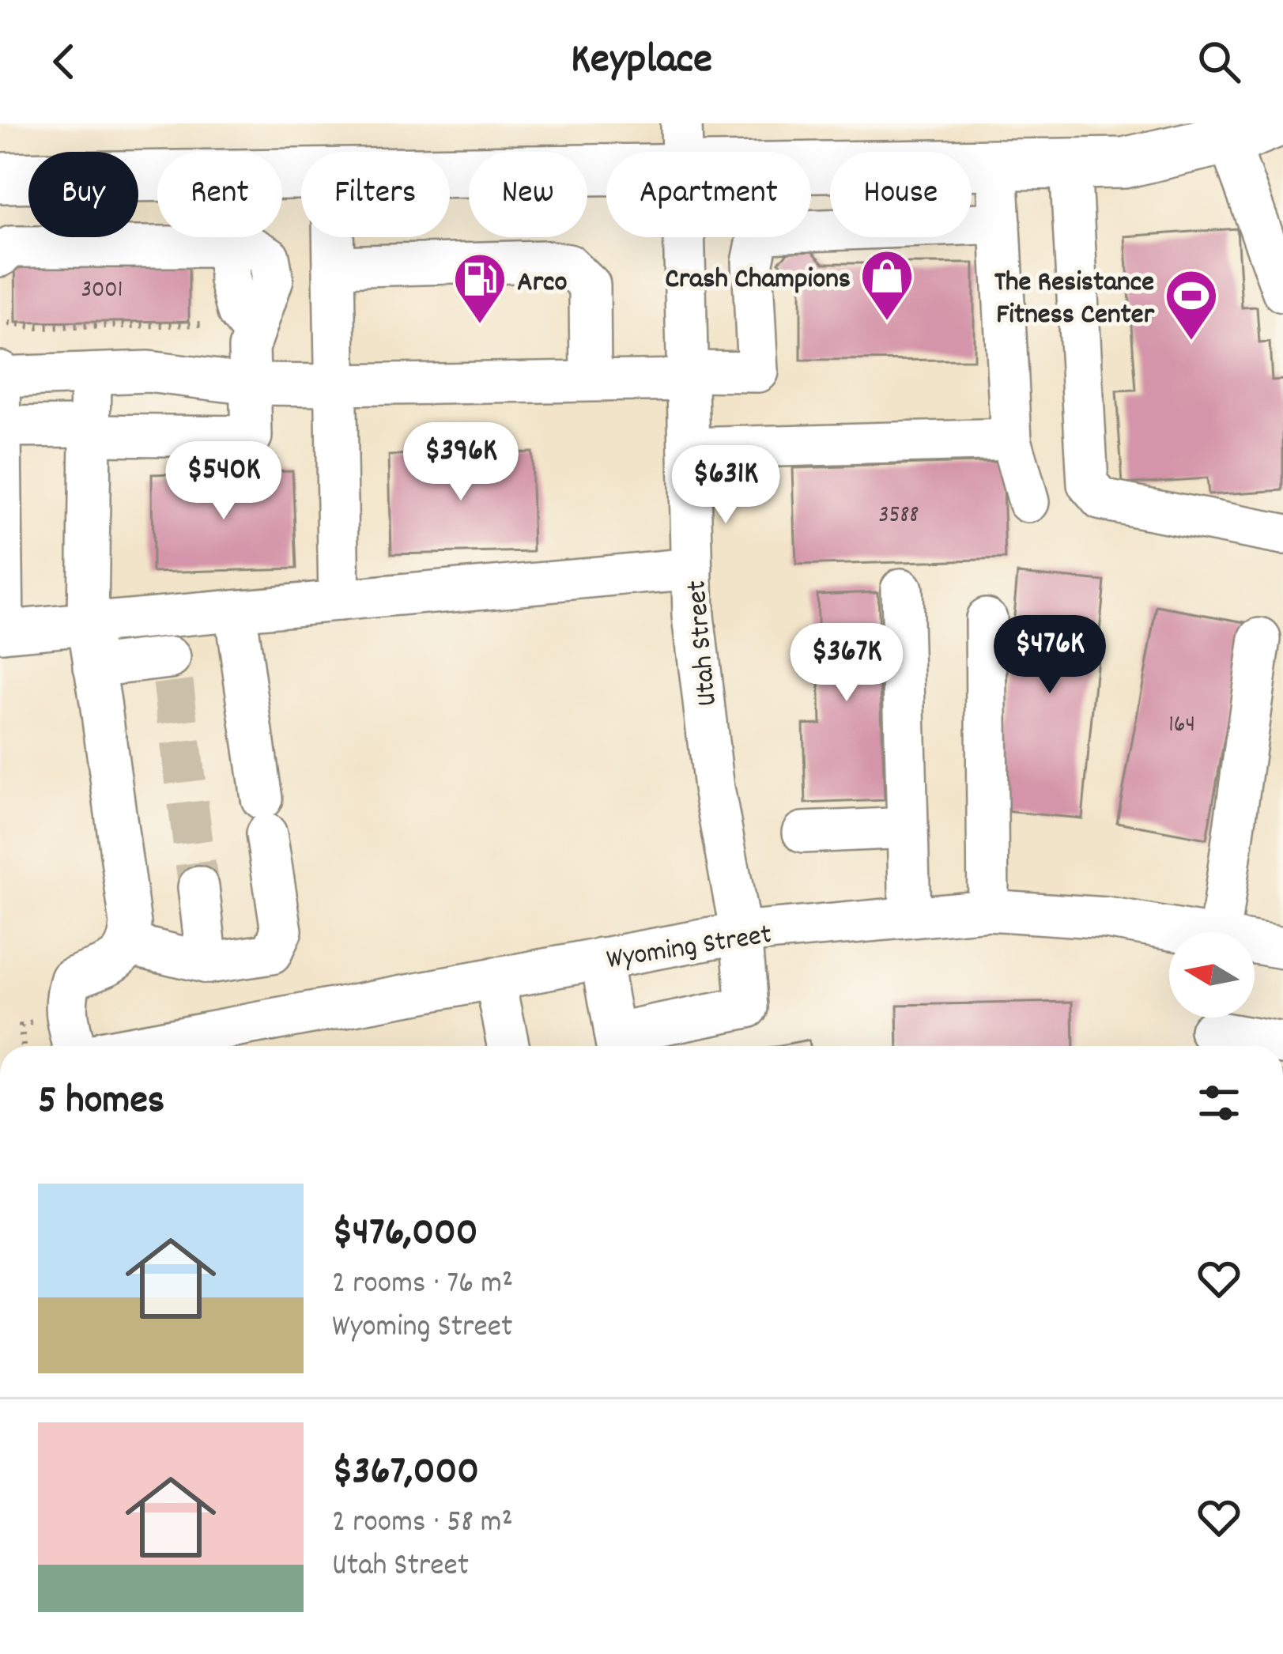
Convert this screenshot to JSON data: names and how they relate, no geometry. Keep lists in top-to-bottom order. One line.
{"streets":{"street":["Utah Street","Wyoming Street"]},"crossings":[["Utah Street","Wyoming Street"]],"places":{"shop":["Crash Champions"],"fuel station":["Arco"],"sports":["The Resistance Fitness Center"]},"house_numbers":["3001","3588","164"],"north":"left","page":{"header":"Keyplace","chip":["Buy","Rent","Filters","New","Apartment","House"],"price":["$396K","$540K","$631K","$476K","$367K"],"heading":"5 homes","list":[{"name":"$476,000","note":"2 rooms · 76 m² · Wyoming Street"},{"name":"$367,000","note":"2 rooms · 58 m² · Utah Street"}]}}
